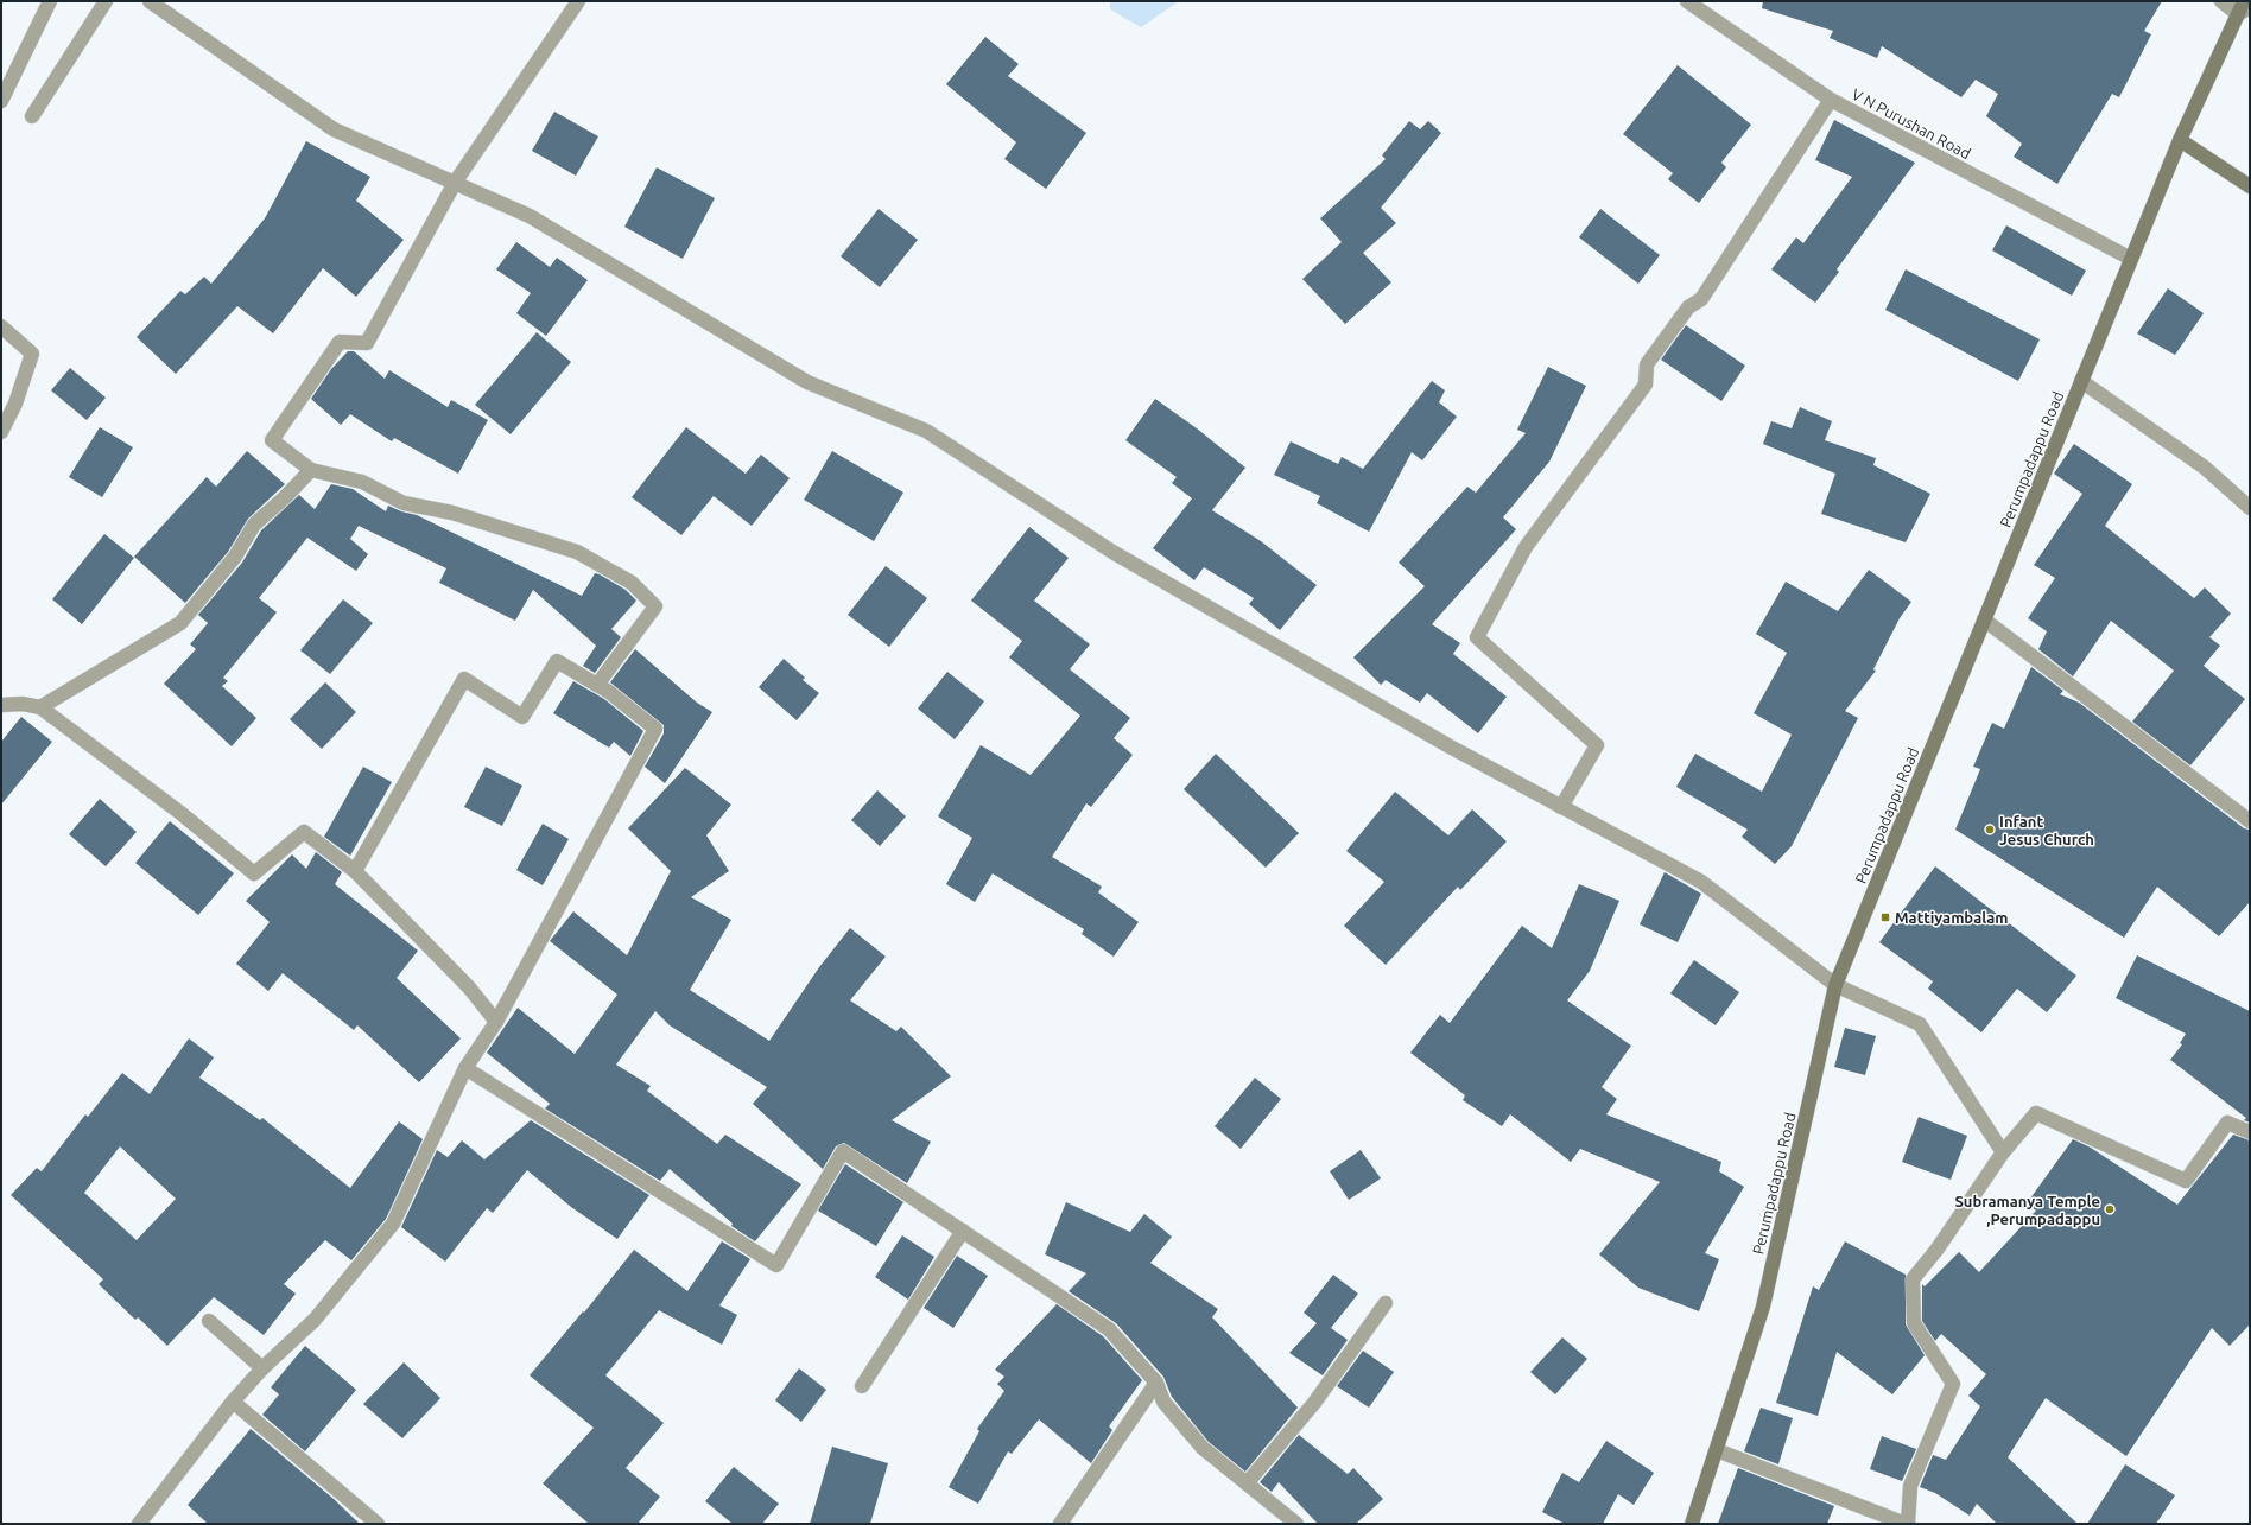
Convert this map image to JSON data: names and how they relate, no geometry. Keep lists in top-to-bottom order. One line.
{"streets":{"main road":["Perumpadappu Road"],"street":["V N Purushan Road"]},"crossings":[["V N Purushan Road","Perumpadappu Road"]],"places":{"other":["Infant Jesus Church","Subramanya Temple ,Perumpadappu"],"transit":["Mattiyambalam"]}}
